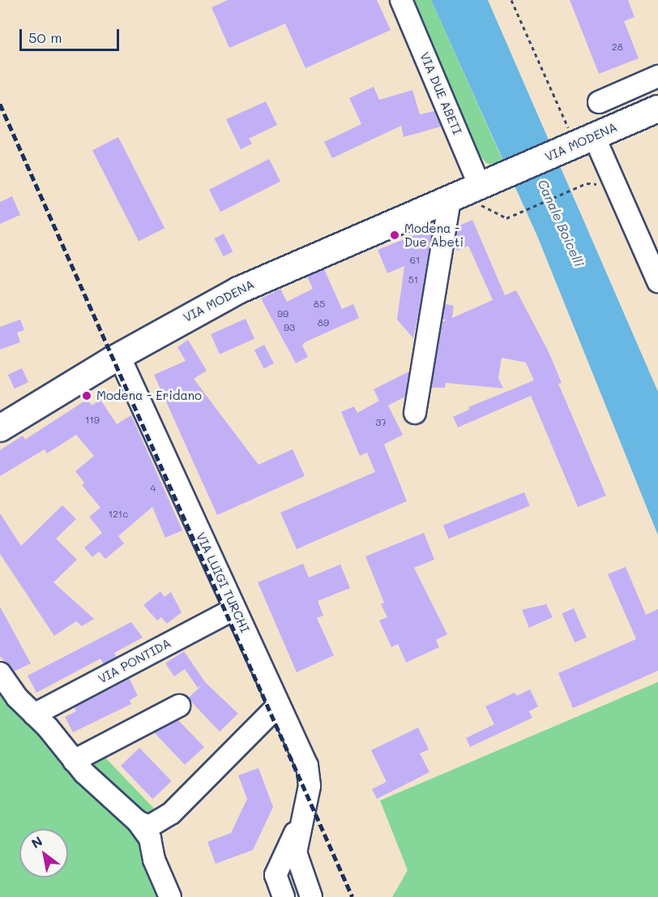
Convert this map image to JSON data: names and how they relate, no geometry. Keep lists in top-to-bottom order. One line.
{"streets":{"main road":["VIA MODENA"],"street":["VIA DUE ABETI","VIA LUIGI TURCHI","VIA PONTIDA"]},"crossings":[["VIA DUE ABETI","VIA MODENA"],["VIA MODENA","VIA LUIGI TURCHI"],["VIA LUIGI TURCHI","VIA PONTIDA"]],"water":["Canale Boicelli"],"places":["Modena - Due Abeti","Modena - Eridano"],"house_numbers":["28","61","51","85","99","89","93","119","37","4","121c"],"scale_bar":"50 m","north":"top left"}
